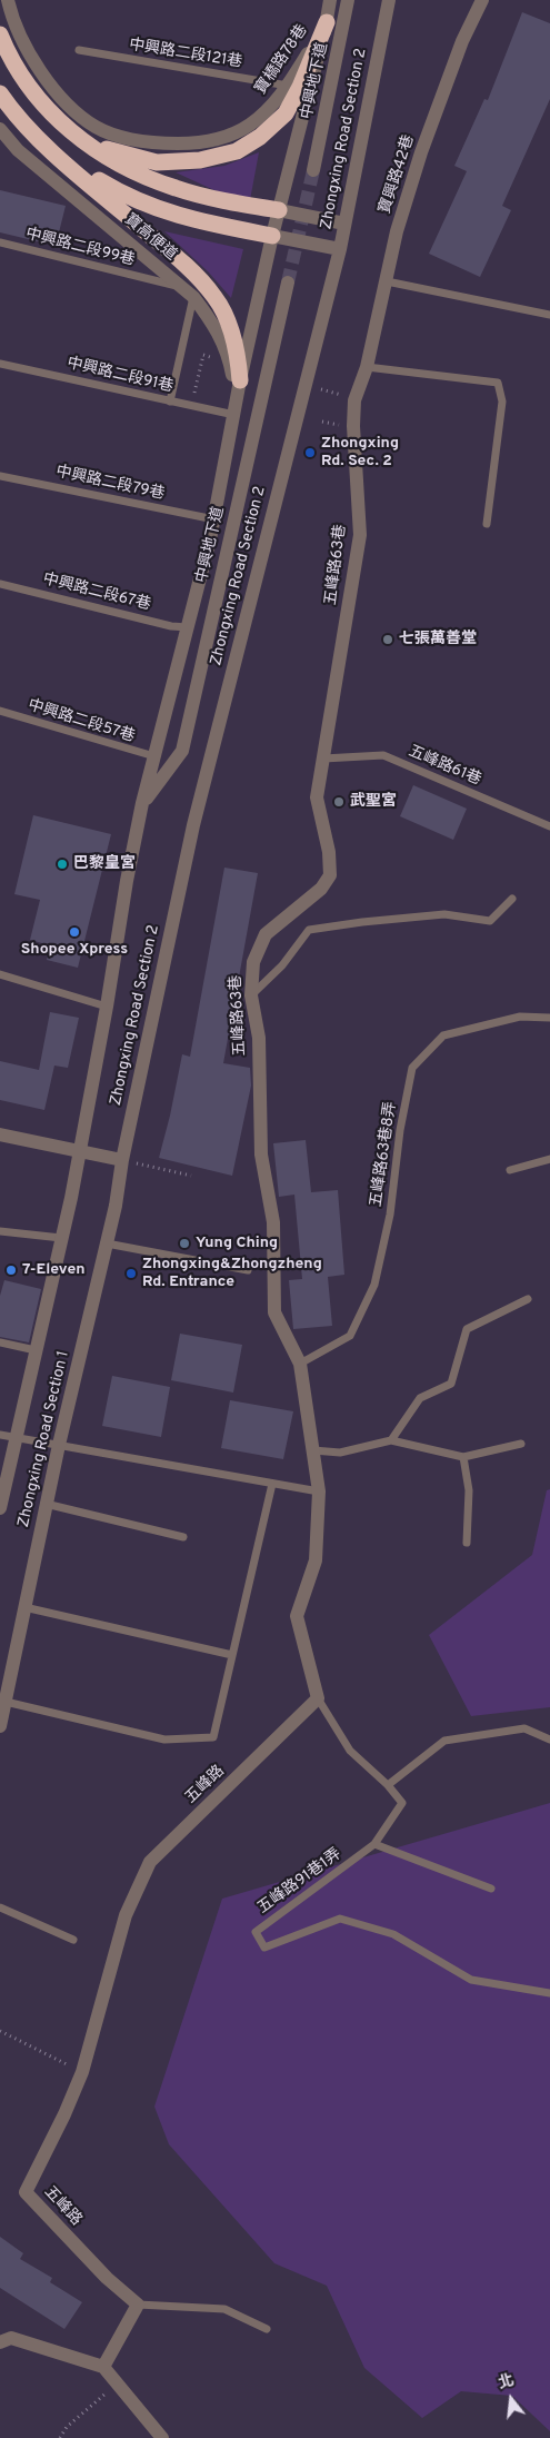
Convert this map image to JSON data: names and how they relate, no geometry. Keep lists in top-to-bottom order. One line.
{"streets":{"street":["寶橋路78巷","中興地下道","Zhongxing Road Section 2","寶興路42巷","寶高便道","五峰路63巷","Zhongxing Road Section 1","五峰路"],"lane":["中興路二段121巷","中興路二段99巷","中興路二段91巷","中興路二段79巷","中興路二段67巷","中興路二段57巷","五峰路61巷","五峰路63巷8弄","五峰路91巷1弄"]},"crossings":[["中興路二段121巷","寶橋路78巷"],["寶橋路78巷","Zhongxing Road Section 2"],["中興地下道","Zhongxing Road Section 2"],["Zhongxing Road Section 2","寶高便道"],["Zhongxing Road Section 2","中興路二段91巷"],["Zhongxing Road Section 2","中興路二段79巷"],["Zhongxing Road Section 2","中興路二段67巷"],["Zhongxing Road Section 2","中興路二段57巷"],["Zhongxing Road Section 2","Zhongxing Road Section 1"],["寶興路42巷","五峰路63巷"],["寶高便道","中興路二段99巷"],["五峰路63巷","五峰路61巷"],["五峰路63巷","五峰路63巷8弄"]],"places":["Zhongxing Rd. Sec. 2","七張萬善堂","武聖宮","巴黎皇宮","Shopee Xpress","Yung Ching","7-Eleven","Zhongxing&Zhongzheng Rd. Entrance"],"north":"top"}
